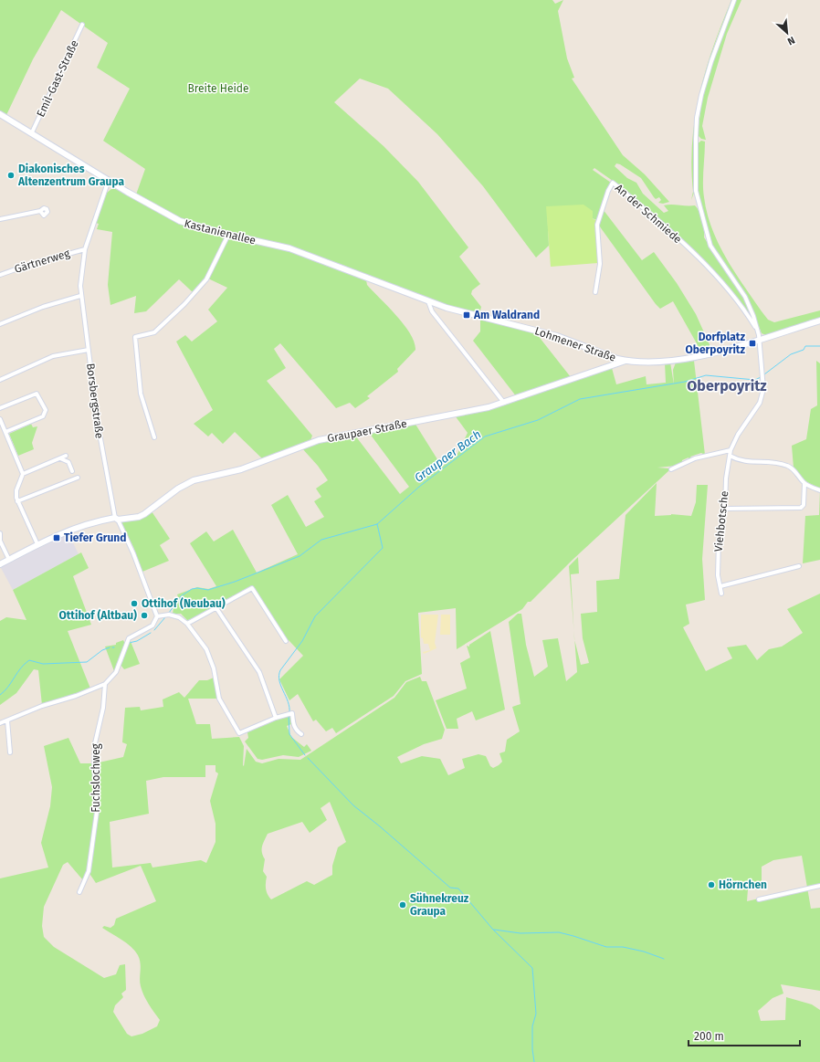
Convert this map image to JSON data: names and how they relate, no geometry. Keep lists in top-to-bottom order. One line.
{"streets":{"main road":["Kastanienallee","Lohmener Straße","Graupaer Straße"],"street":["Emil-Gast-Straße","An der Schmiede","Gärtnerweg","Borsbergstraße","Viehbotsche","Fuchslochweg"]},"crossings":[["Emil-Gast-Straße","Kastanienallee"],["An der Schmiede","Viehbotsche"],["Kastanienallee","Lohmener Straße"],["Kastanienallee","Borsbergstraße"],["Gärtnerweg","Borsbergstraße"],["Lohmener Straße","Graupaer Straße"],["Lohmener Straße","Viehbotsche"],["Borsbergstraße","Graupaer Straße"]],"districts":["Oberpoyritz"],"water":["Graupaer Bach"],"parks":["Breite Heide"],"places":{"other":["Diakonisches Altenzentrum Graupa","Ottihof (Neubau)","Ottihof (Altbau)","Hörnchen","Sühnekreuz Graupa"],"transit":["Am Waldrand","Dorfplatz Oberpoyritz","Tiefer Grund"]},"scale_bar":"200 m","north":"bottom right"}
